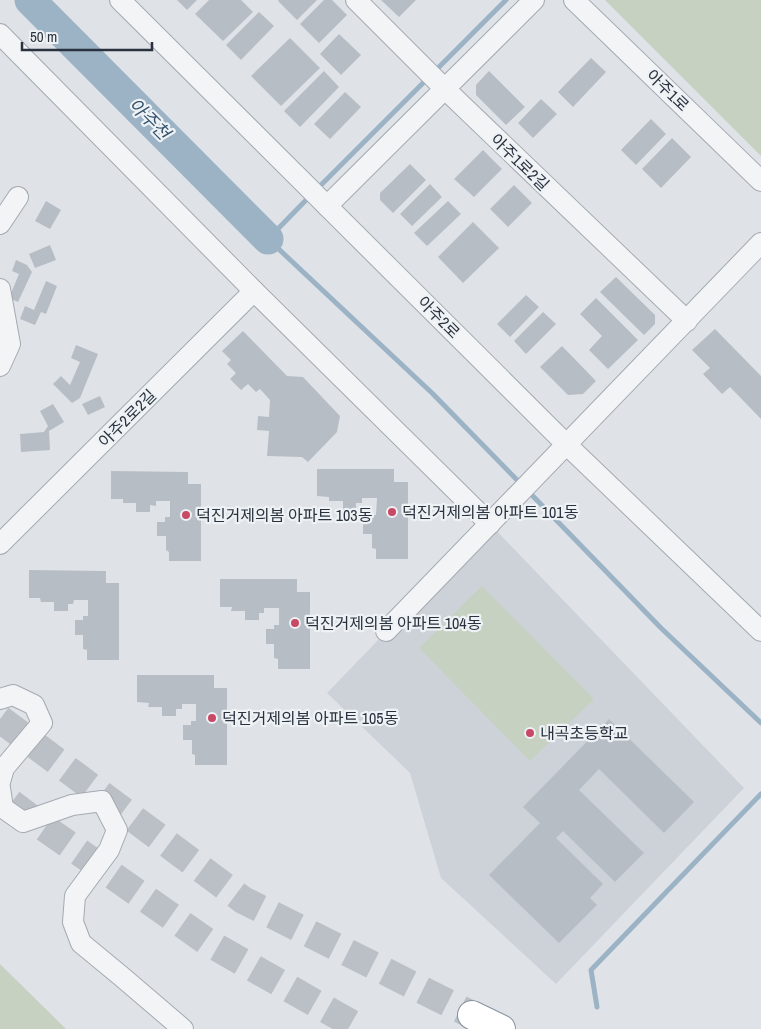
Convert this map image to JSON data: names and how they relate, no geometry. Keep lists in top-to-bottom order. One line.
{"streets":{"street":["아주1로","아주1로2길","아주2로","아주2로2길"]},"water":["아주천"],"places":["덕진거제의봄 아파트 101동","덕진거제의봄 아파트 103동","덕진거제의봄 아파트 104동","덕진거제의봄 아파트 105동","내곡초등학교"],"scale_bar":"50 m"}
